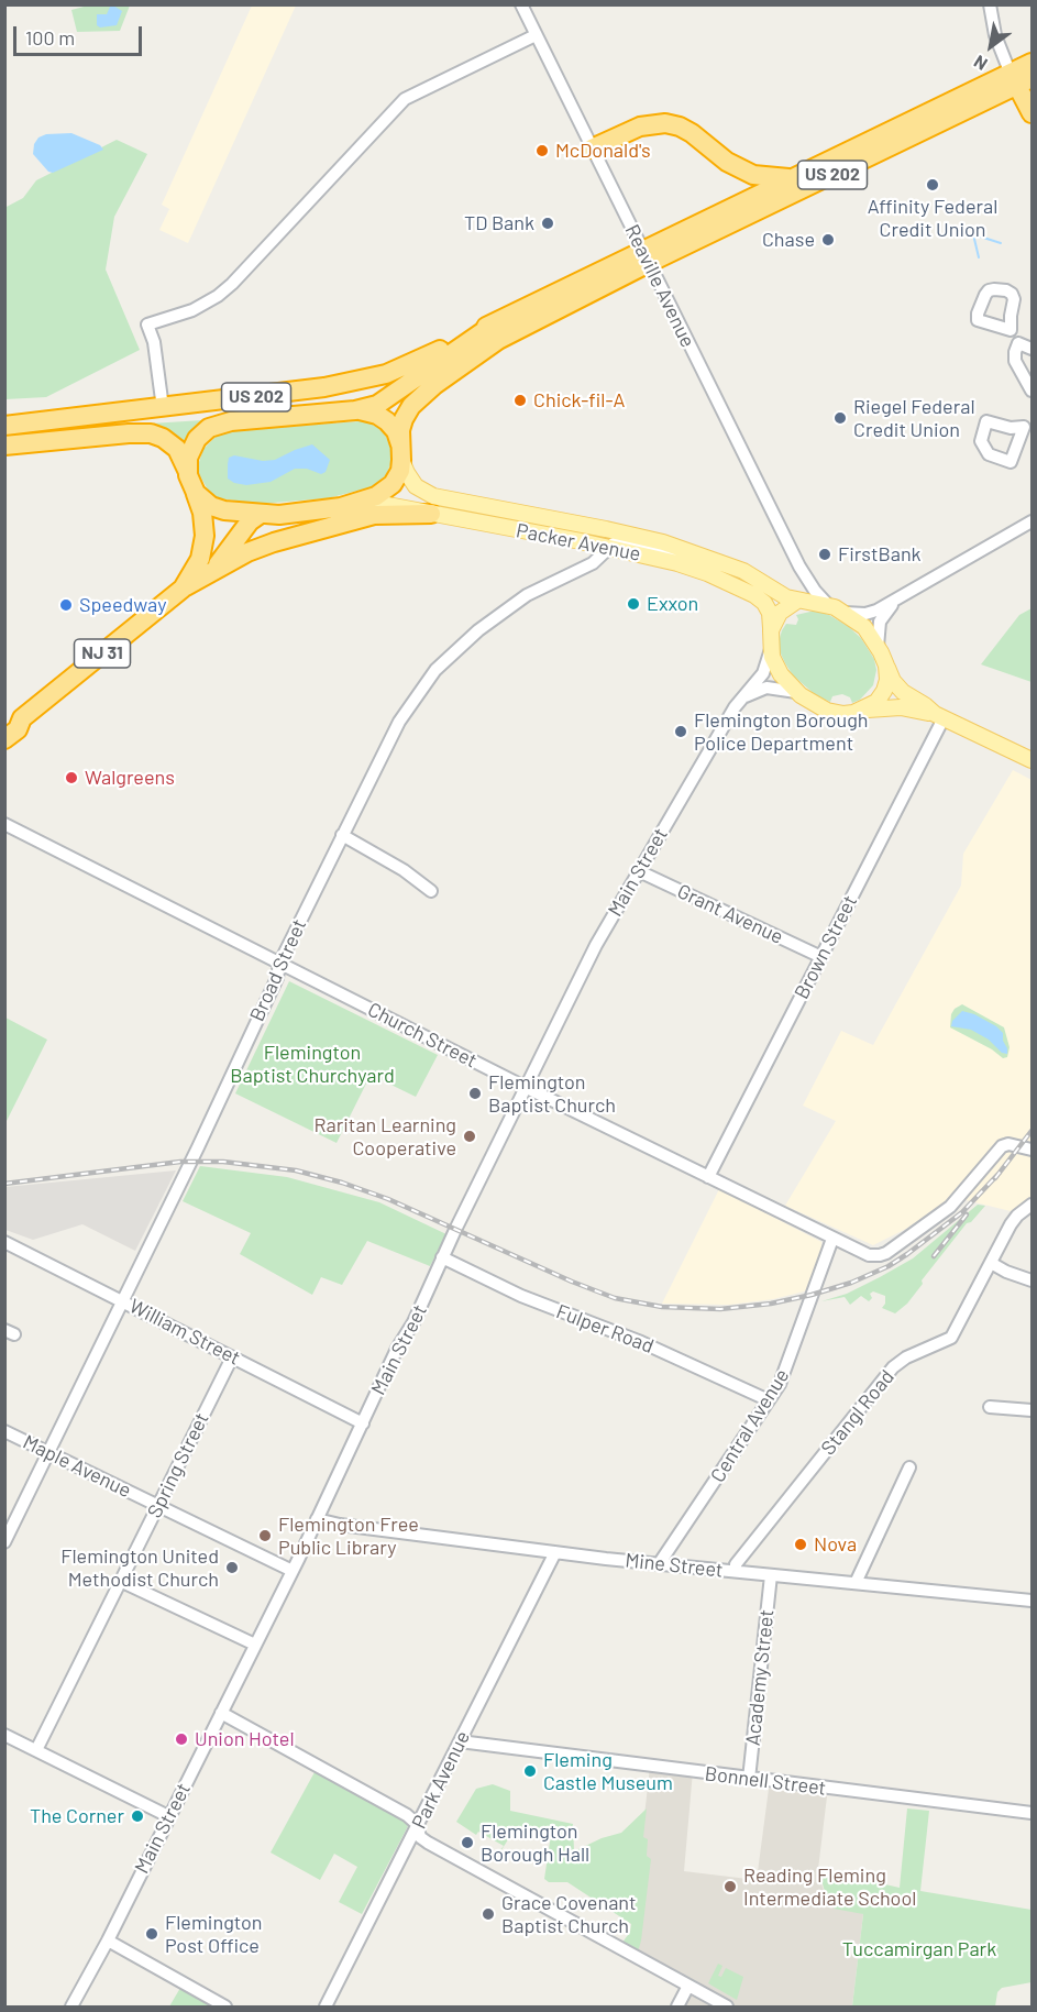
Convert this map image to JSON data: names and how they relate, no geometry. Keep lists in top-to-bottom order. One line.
{"streets":{"highway":["US 202","NJ 31"],"main road":["Packer Avenue"],"street":["Reaville Avenue","Main Street","Grant Avenue","Brown Street","Broad Street","Church Street","Fulper Road","William Street","Stangl Road","Central Avenue","Spring Street","Maple Avenue","Mine Street","Academy Street","Park Avenue","Bonnell Street"]},"crossings":[["US 202","Reaville Avenue"],["US 202","Packer Avenue"],["US 202","NJ 31"],["Reaville Avenue","Packer Avenue"],["Reaville Avenue","Main Street"],["Packer Avenue","Main Street"],["Packer Avenue","Broad Street"],["Main Street","Grant Avenue"],["Main Street","Church Street"],["Main Street","Fulper Road"],["Main Street","William Street"],["Main Street","Maple Avenue"],["Main Street","Mine Street"],["Grant Avenue","Brown Street"],["Brown Street","Church Street"],["Broad Street","Church Street"],["Broad Street","William Street"],["Broad Street","Maple Avenue"],["Church Street","Central Avenue"],["Fulper Road","Central Avenue"],["William Street","Spring Street"],["Stangl Road","Mine Street"],["Central Avenue","Mine Street"],["Spring Street","Maple Avenue"],["Mine Street","Academy Street"],["Mine Street","Park Avenue"],["Academy Street","Bonnell Street"],["Park Avenue","Bonnell Street"]],"parks":["Flemington Baptist Churchyard","Tuccamirgan Park"],"places":["McDonald's","Affinity Federal Credit Union","TD Bank","Chase","Chick-fil-A","Riegel Federal Credit Union","FirstBank","Exxon","Speedway","Flemington Borough Police Department","Walgreens","Flemington Baptist Church","Raritan Learning Cooperative","Flemington Free Public Library","Nova","Flemington United Methodist Church","Union Hotel","Fleming Castle Museum","The Corner","Flemington Borough Hall","Reading Fleming Intermediate School","Grace Covenant Baptist Church","Flemington Post Office"],"scale_bar":"100 m","north":"bottom left"}
